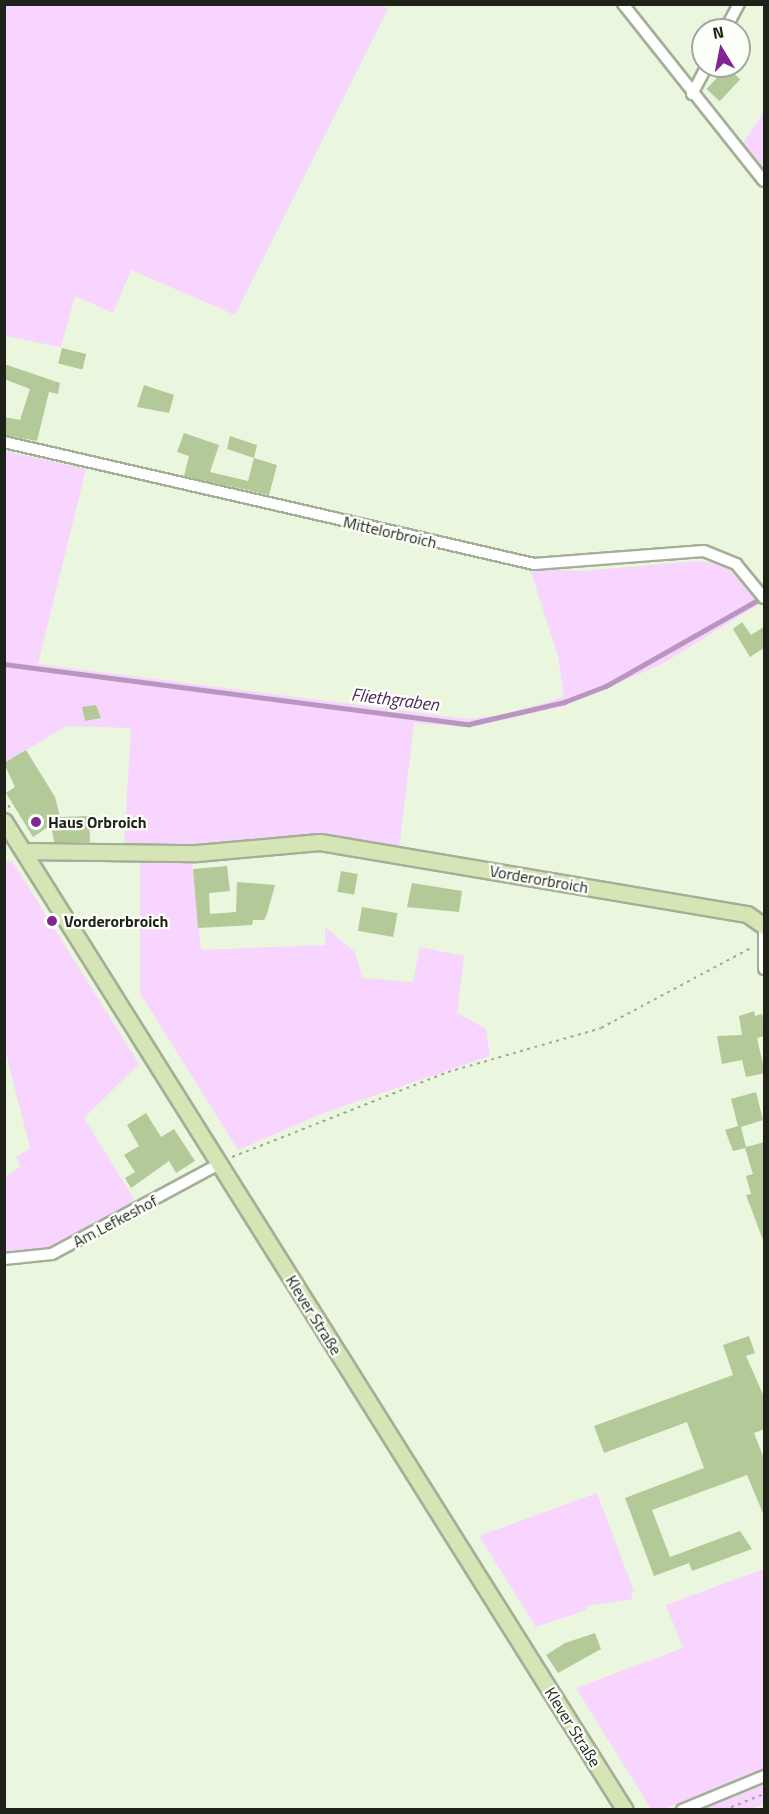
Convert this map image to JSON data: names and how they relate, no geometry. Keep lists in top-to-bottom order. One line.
{"streets":{"street":["Mittelorbroich","Vorderorbroich","Am Lefkeshof","Klever Straße"]},"crossings":[["Vorderorbroich","Klever Straße"],["Am Lefkeshof","Klever Straße"]],"water":["Fliethgraben"],"places":["Haus Orbroich","Vorderorbroich"],"north":"top"}
